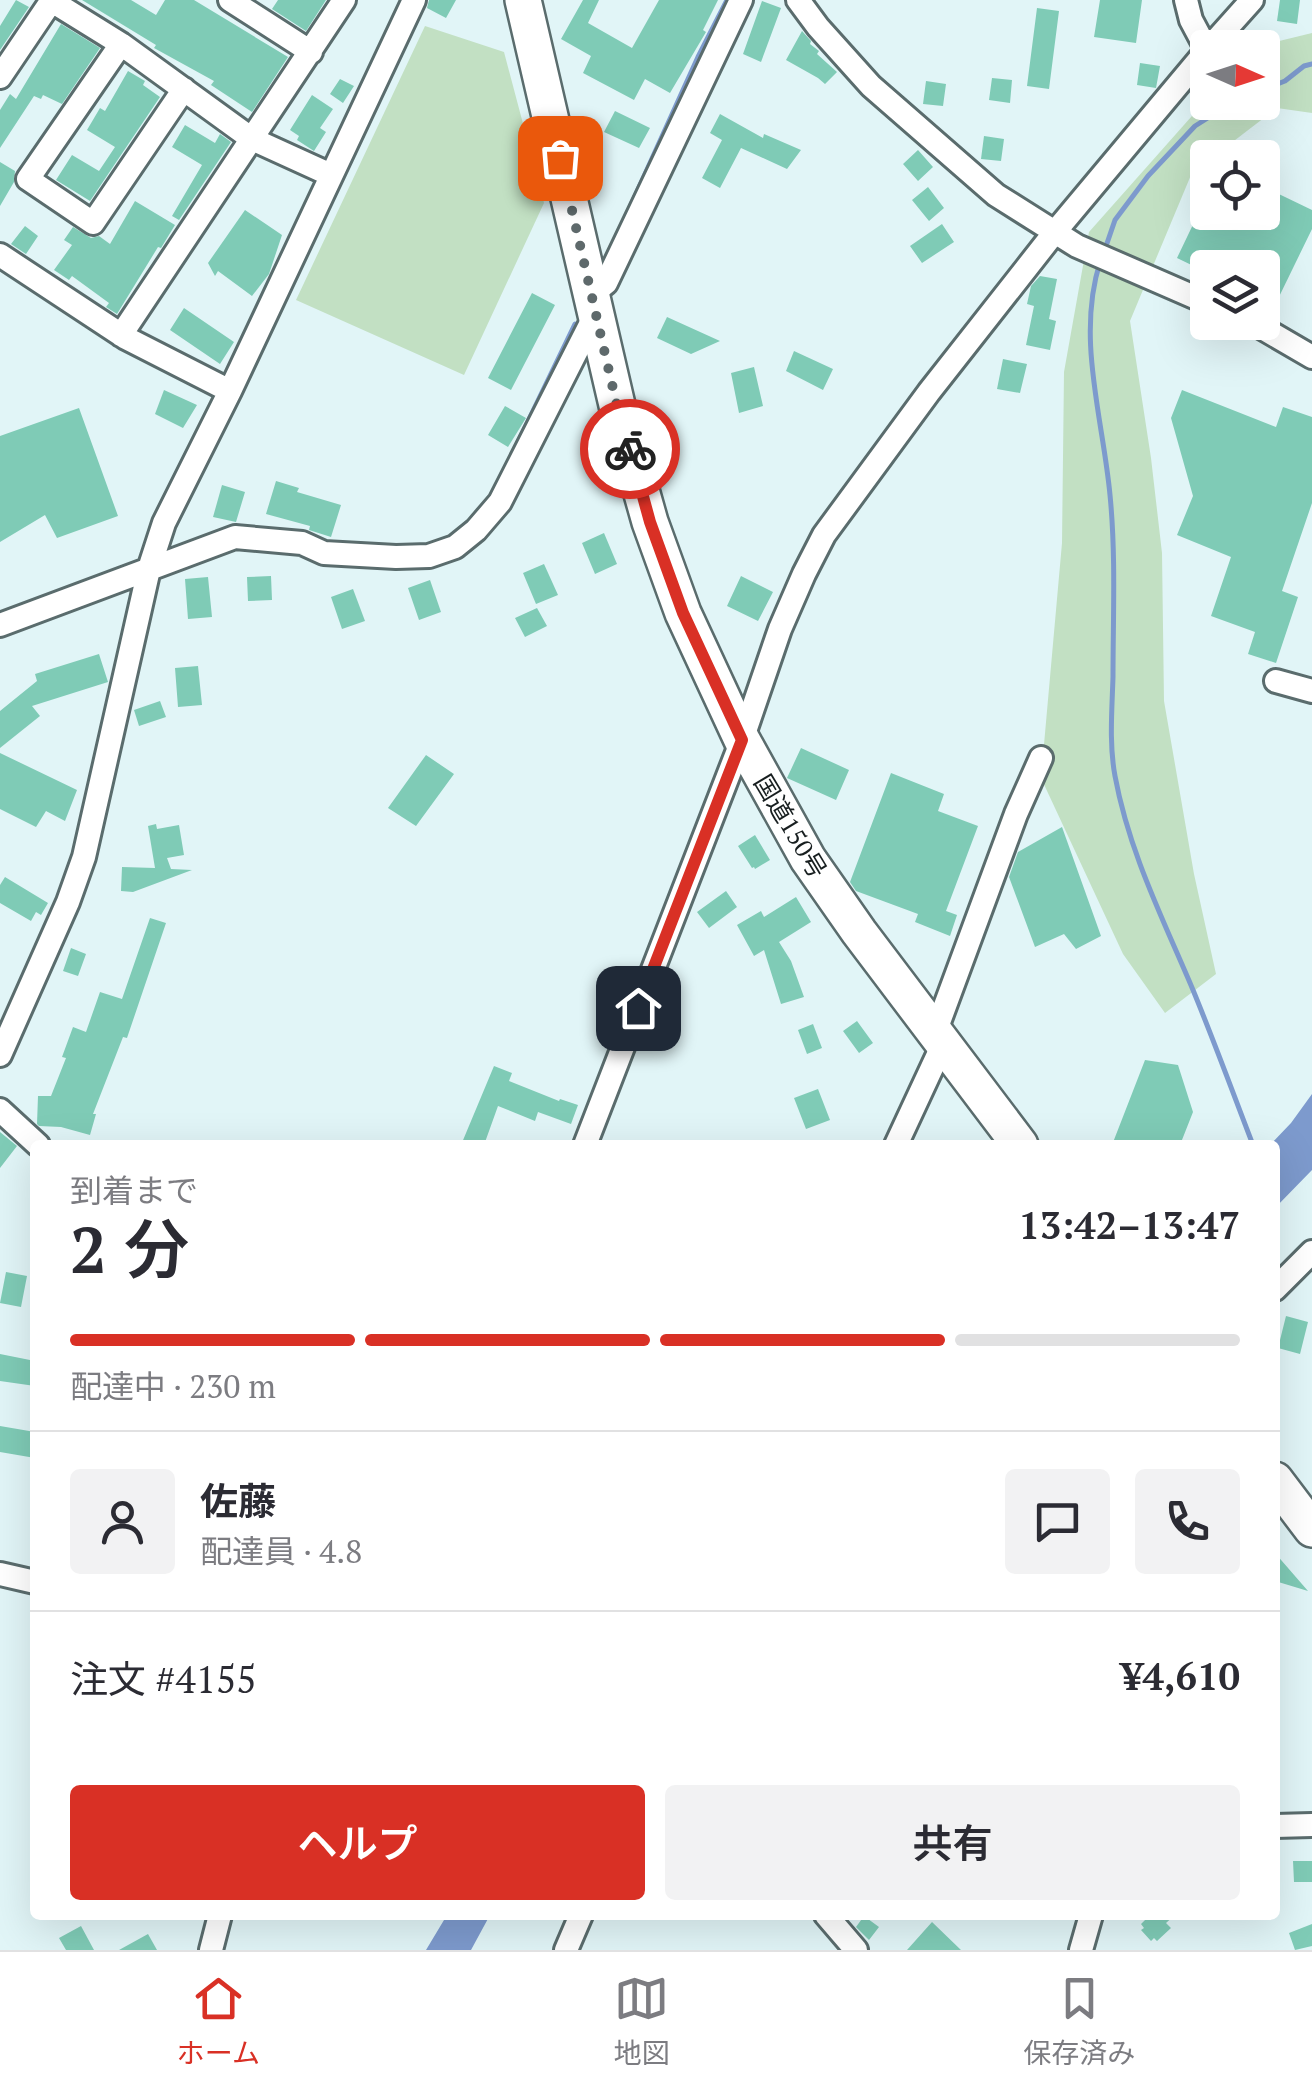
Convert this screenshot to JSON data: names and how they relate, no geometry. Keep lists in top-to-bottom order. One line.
{"streets":{"highway":["国道150号"]},"north":"right","page":{"heading":["2 分","到着まで","13:42–13:47"],"panel":["佐藤","配達員 · 4.8","注文 #4155","¥4,610"],"bar":"配達中 · 230 m","buttons":["ヘルプ","共有"],"tabs":["ホーム","地図","保存済み"]}}
